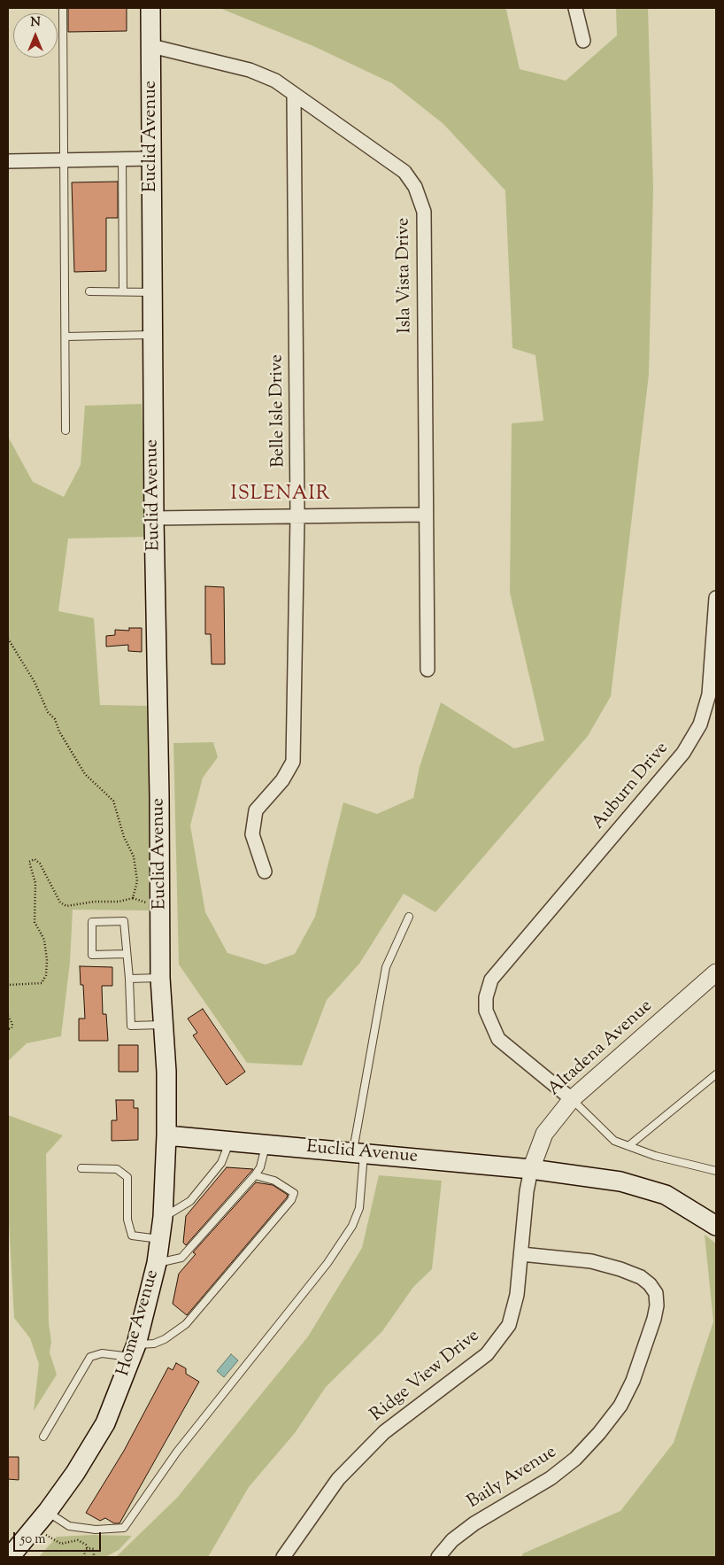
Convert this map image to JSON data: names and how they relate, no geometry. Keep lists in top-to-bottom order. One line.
{"streets":{"main road":["Euclid Avenue","Home Avenue"],"street":["Isla Vista Drive","Belle Isle Drive","Auburn Drive","Altadena Avenue","Ridge View Drive","Baily Avenue"]},"crossings":[["Euclid Avenue","Isla Vista Drive"],["Euclid Avenue","Altadena Avenue"],["Euclid Avenue","Home Avenue"],["Euclid Avenue","Ridge View Drive"],["Isla Vista Drive","Belle Isle Drive"],["Auburn Drive","Altadena Avenue"],["Altadena Avenue","Ridge View Drive"],["Ridge View Drive","Baily Avenue"]],"districts":["ISLENAIR"],"scale_bar":"50 m","north":"top"}
